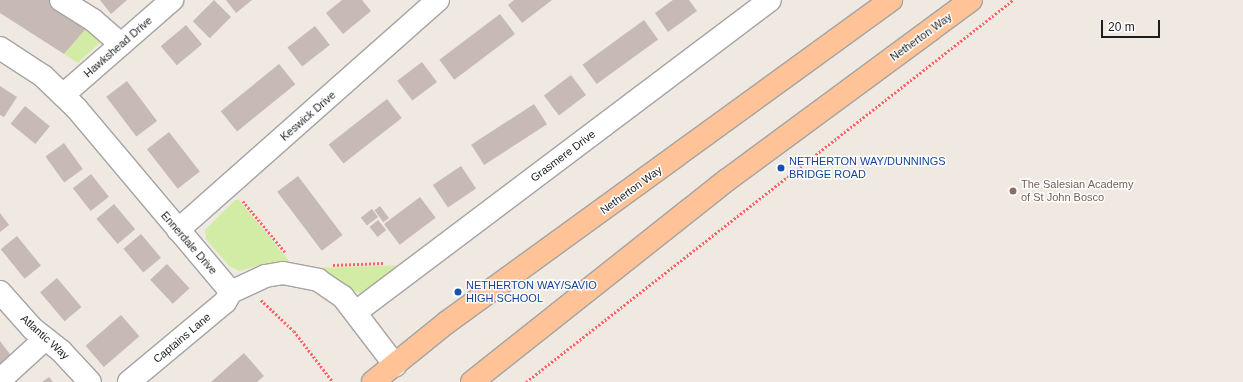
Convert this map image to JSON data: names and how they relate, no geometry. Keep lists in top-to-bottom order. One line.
{"streets":{"main road":["Netherton Way"],"street":["Hawkshead Drive","Keswick Drive","Grasmere Drive","Ennerdale Drive","Atlantic Way","Captains Lane"]},"crossings":[["Hawkshead Drive","Ennerdale Drive"],["Keswick Drive","Ennerdale Drive"],["Ennerdale Drive","Captains Lane"]],"places":["NETHERTON WAY/DUNNINGS BRIDGE ROAD","The Salesian Academy of St John Bosco","NETHERTON WAY/SAVIO HIGH SCHOOL"],"scale_bar":"20 m"}
